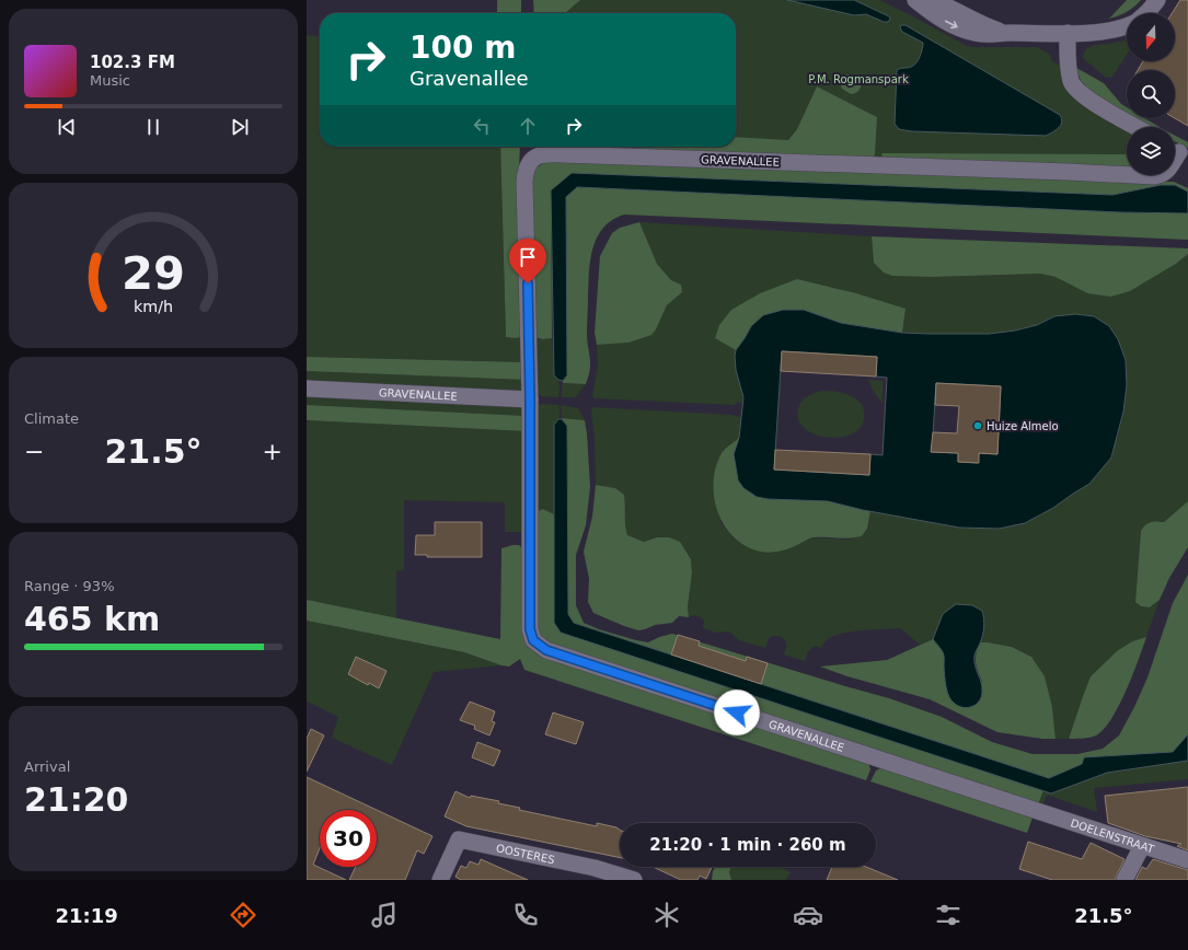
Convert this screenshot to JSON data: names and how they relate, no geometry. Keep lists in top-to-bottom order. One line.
{"streets":{"street":["GRAVENALLEE","DOELENSTRAAT","OOSTERES"]},"crossings":[["GRAVENALLEE","DOELENSTRAAT"]],"parks":["P.M. Rogmanspark"],"places":["Huize Almelo"],"north":"bottom","page":{"turn":["100 m","Gravenallee"],"song":["102.3 FM","Music"],"tile":["Climate",["Range · 93%","465 km"],["Arrival","21:20"]],"heat":["−","21.5°","+"],"limit":"30","trip":"21:20 · 1 min · 260 m","tabs":["21:19","21.5°"],"gauge":["29","km/h"]}}
